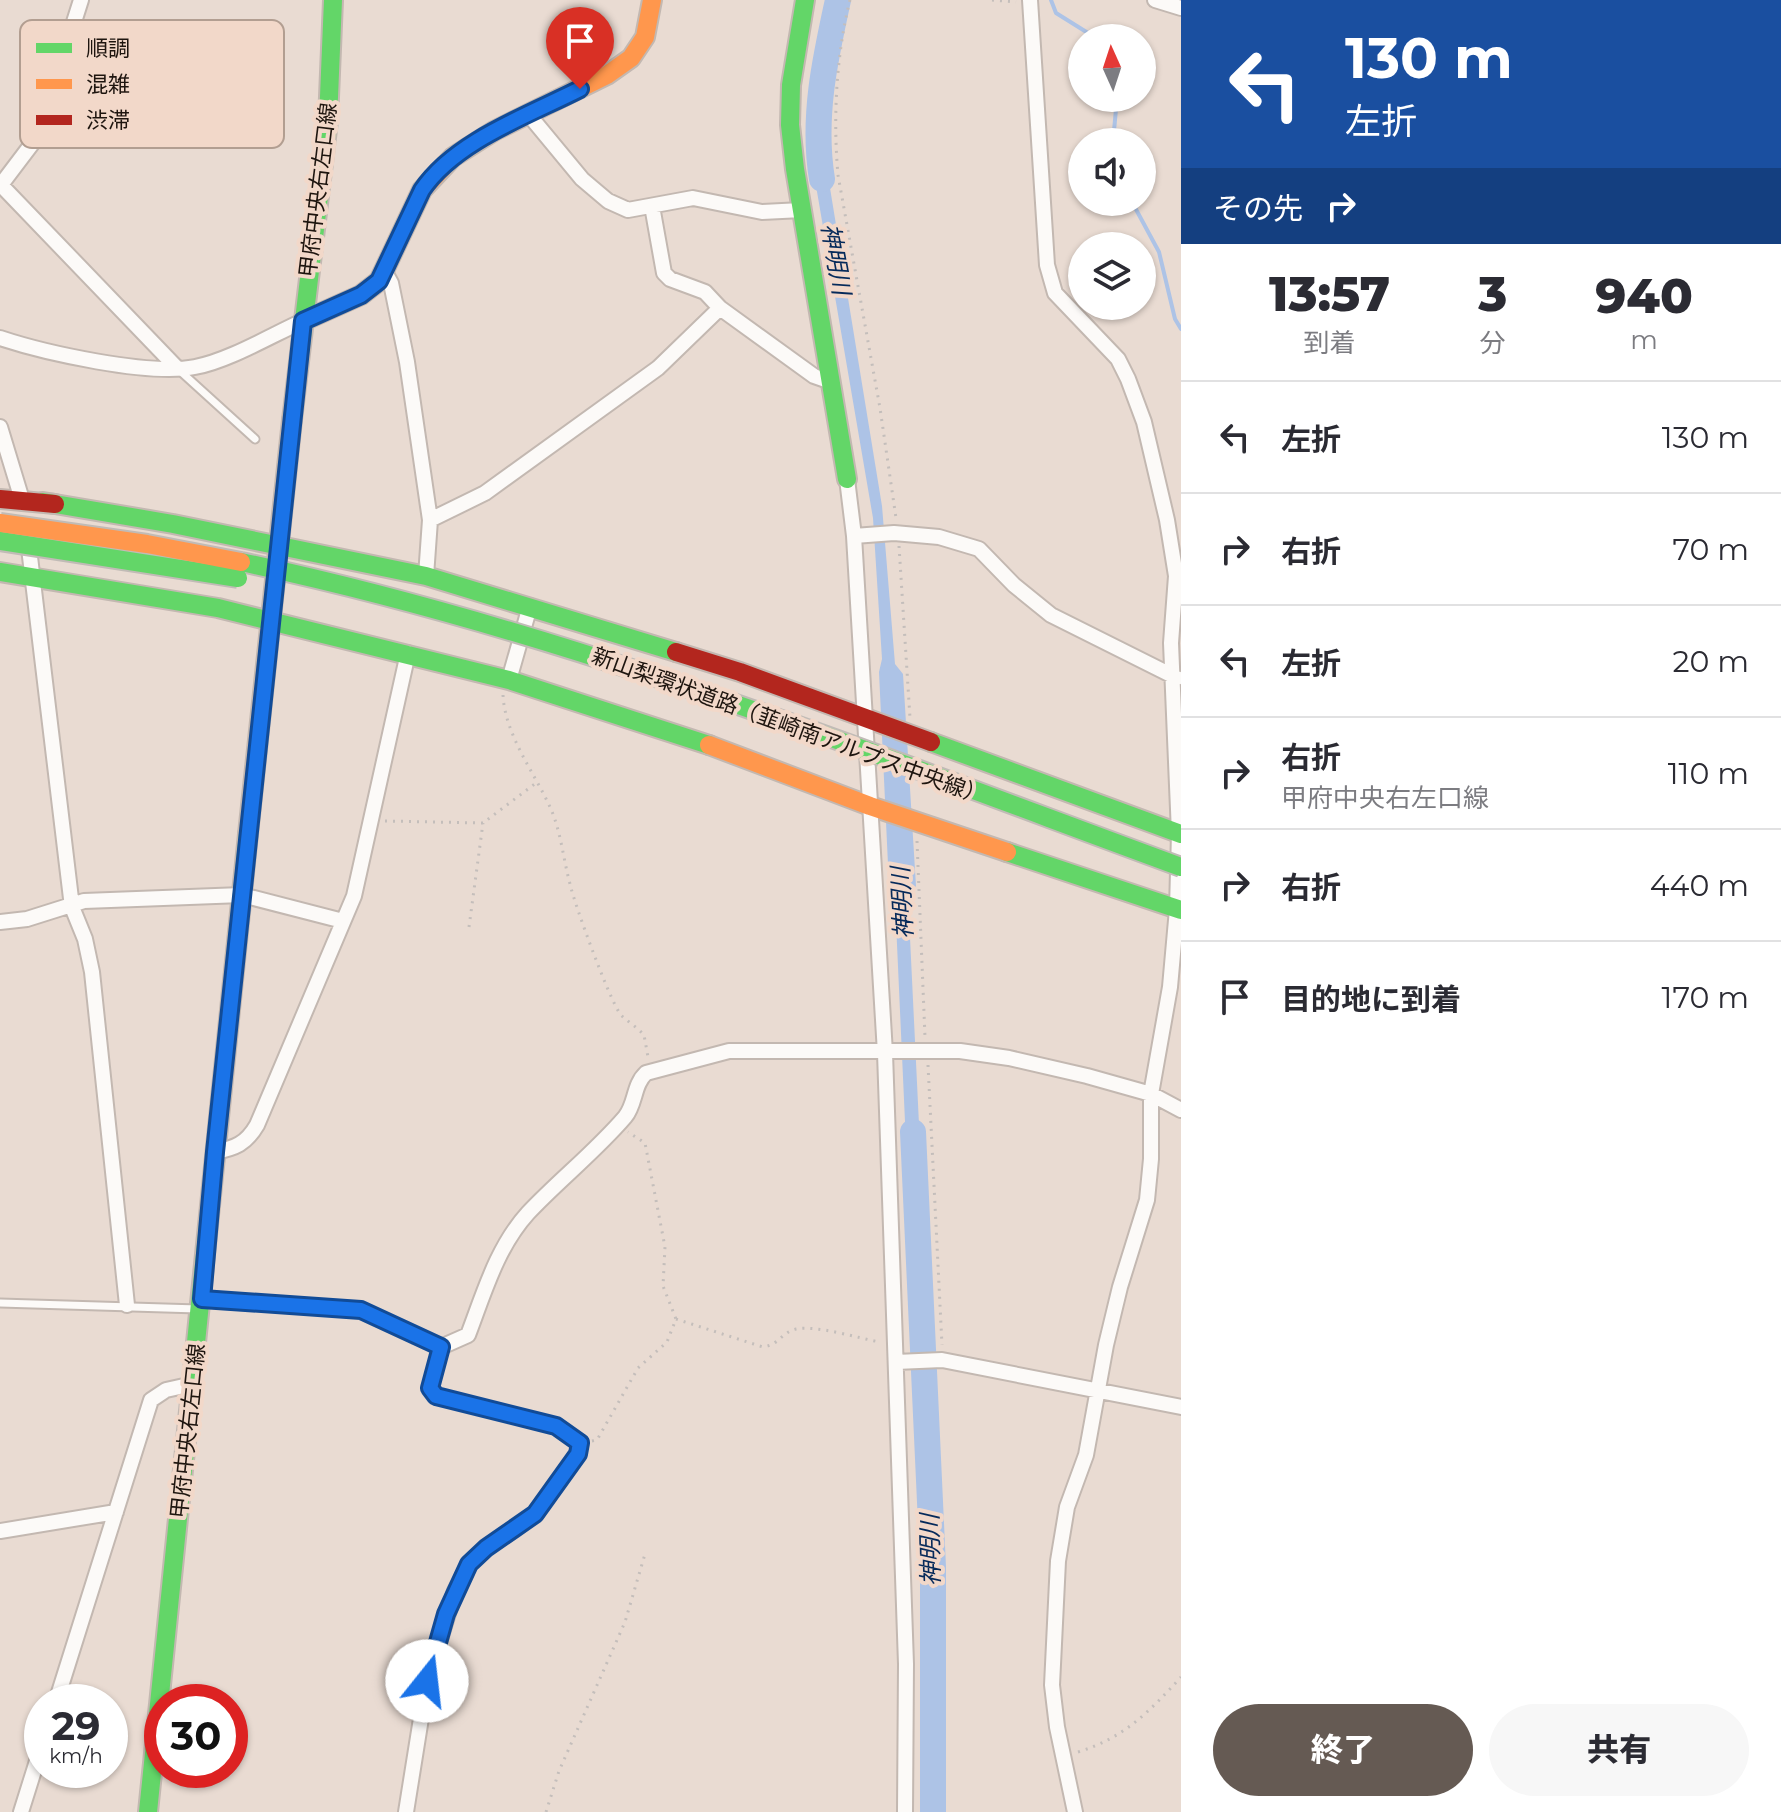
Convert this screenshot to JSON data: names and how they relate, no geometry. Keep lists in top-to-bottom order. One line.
{"streets":{"main road":["甲府中央右左口線","新山梨環状道路（韮崎南アルプス中央線）"]},"water":["神明川"],"legend":["順調","混雑","渋滞"],"north":"top","page":{"turn":["130 m","左折"],"then":"その先","eta":["13:57","到着","3","分","940","m"],"list":[{"name":"左折","value":"130 m"},{"name":"右折","value":"70 m"},{"name":"左折","value":"20 m"},{"name":"右折","note":"甲府中央右左口線","value":"110 m"},{"name":"右折","value":"440 m"},{"name":"目的地に到着","value":"170 m"}],"speed":"29 km/h","limit":"30","buttons":["終了","共有"]}}
